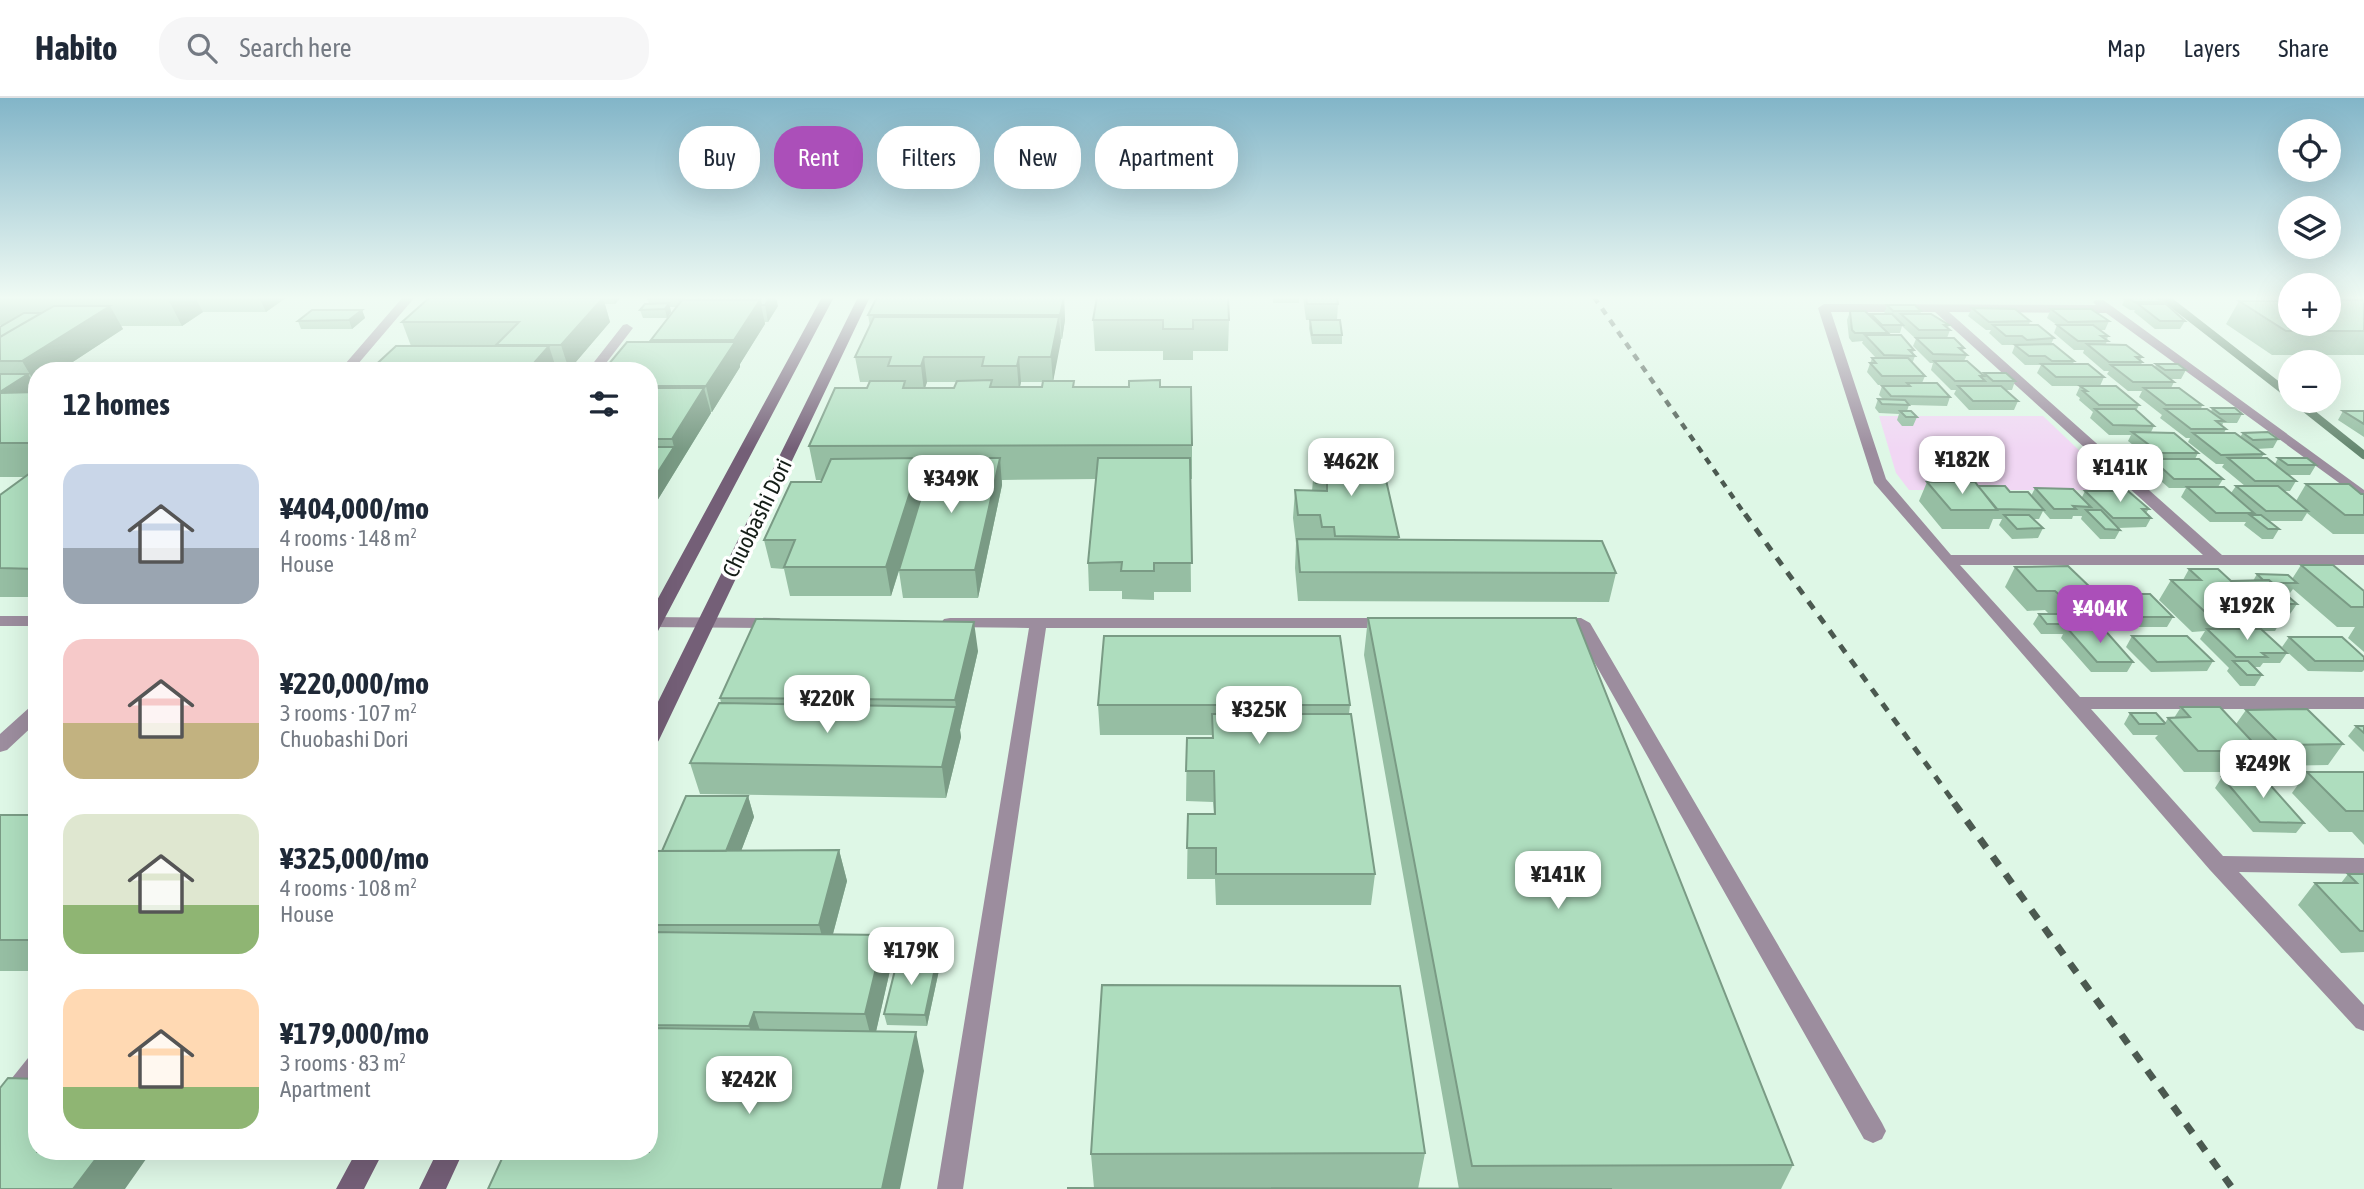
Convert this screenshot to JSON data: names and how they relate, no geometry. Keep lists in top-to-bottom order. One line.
{"streets":{"main road":["Chuobashi Dori"]},"page":{"header":"Habito","search":"Search here","nav":["Map","Layers","Share"],"map_buttons":["+","−"],"chip":["Buy","Rent","Filters","New","Apartment"],"heading":"12 homes","price":["¥182K","¥462K","¥141K","¥349K","¥192K","¥404K","¥220K","¥325K","¥249K","¥141K","¥179K","¥242K"],"list":[{"name":"¥404,000/mo","note":"4 rooms · 148 m² · House"},{"name":"¥220,000/mo","note":"3 rooms · 107 m² · Chuobashi Dori"},{"name":"¥325,000/mo","note":"4 rooms · 108 m² · House"},{"name":"¥179,000/mo","note":"3 rooms · 83 m² · Apartment"}]}}
